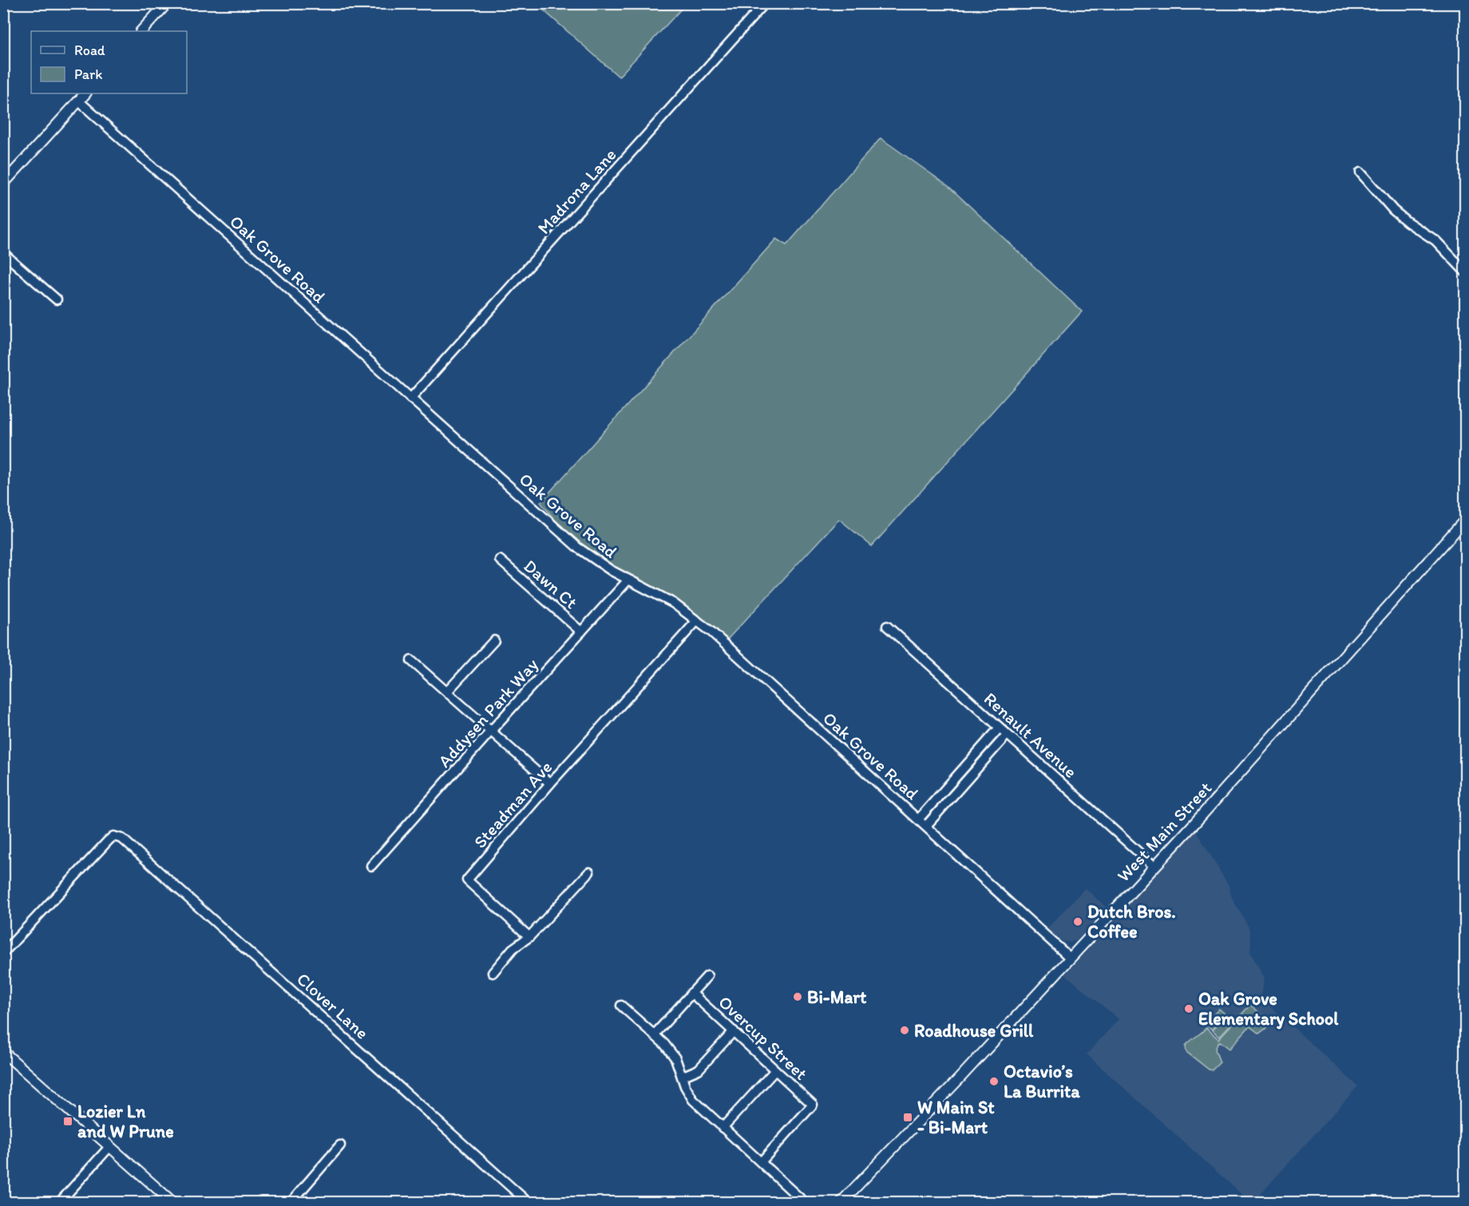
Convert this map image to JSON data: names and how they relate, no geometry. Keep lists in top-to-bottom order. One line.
{"streets":{"main road":["West Main Street"],"street":["Madrona Lane","Oak Grove Road","Dawn Ct","Addysen Park Way","Renault Avenue","Steadman Ave","Clover Lane","Overcup Street"]},"crossings":[["Madrona Lane","Oak Grove Road"],["Oak Grove Road","Addysen Park Way"],["Oak Grove Road","Steadman Ave"],["Oak Grove Road","West Main Street"],["Dawn Ct","Addysen Park Way"],["Renault Avenue","West Main Street"]],"places":{"other":["Dutch Bros. Coffee","Bi-Mart","Oak Grove Elementary School","Roadhouse Grill","Octavio’s La Burrita"],"transit":["W Main St - Bi-Mart","Lozier Ln and W Prune"]},"legend":["Road","Park"]}
